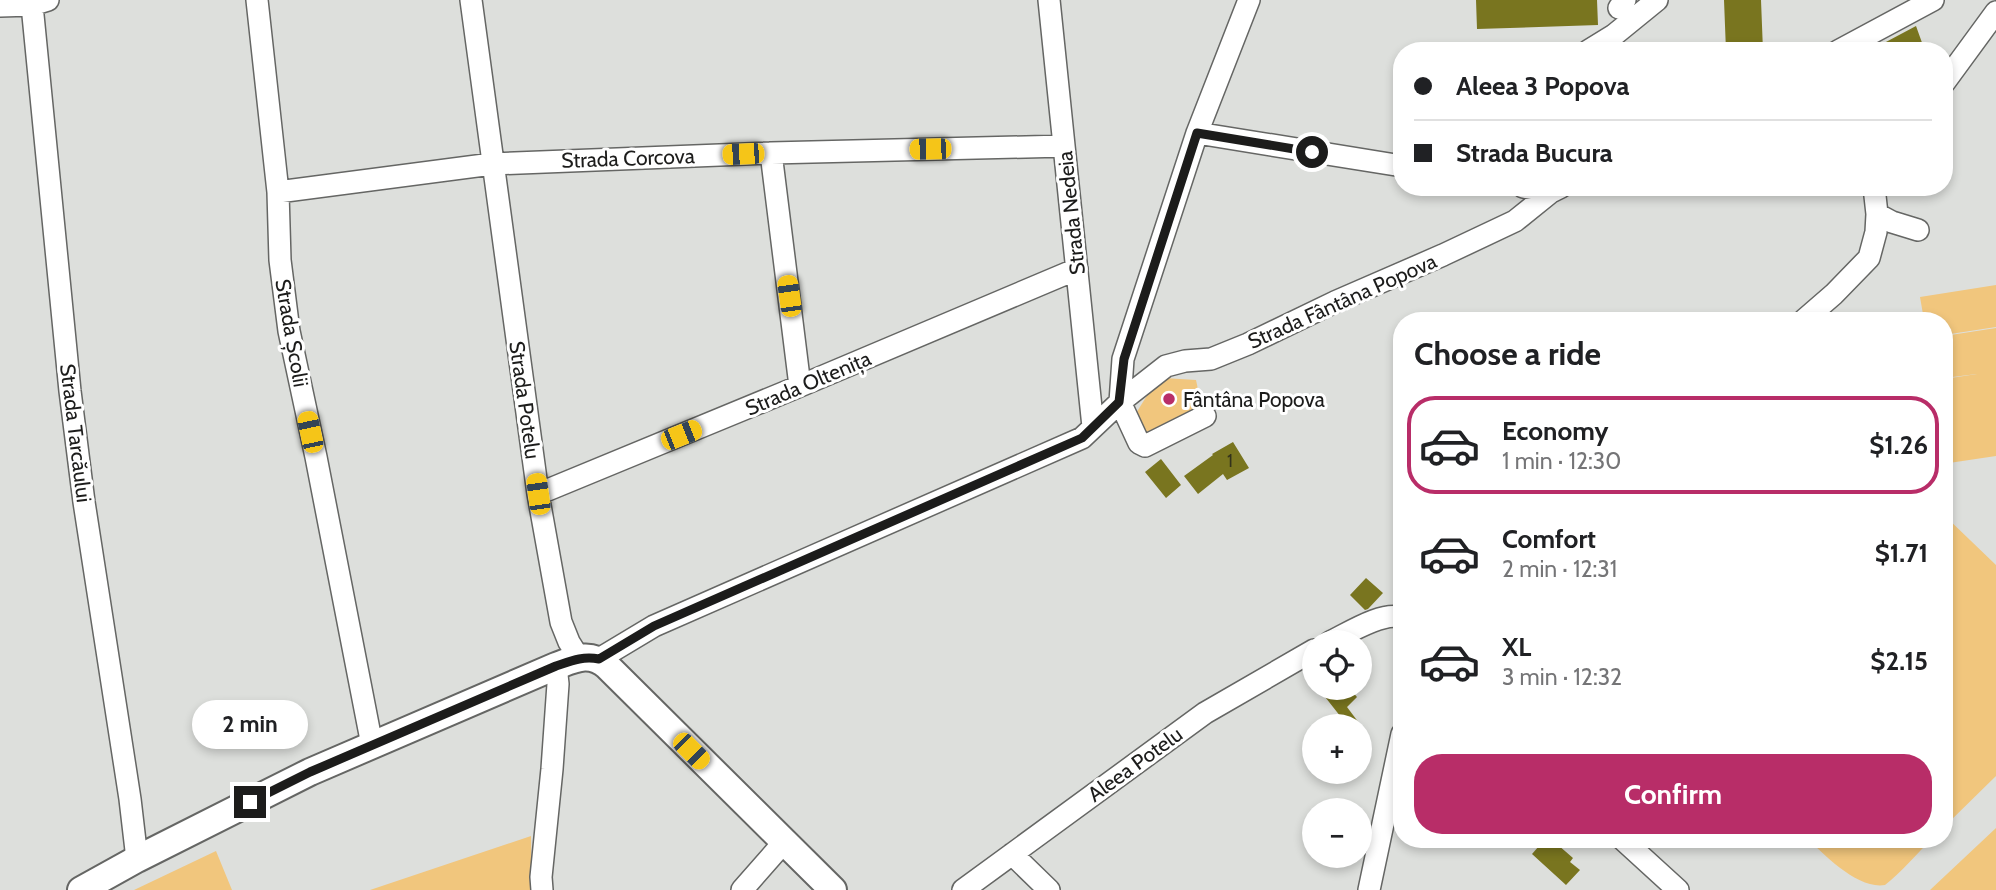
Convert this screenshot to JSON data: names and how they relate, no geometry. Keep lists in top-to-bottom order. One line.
{"streets":{"main road":["Strada Potelu"],"street":["Strada Corcova","Strada Nedeia","Strada Fântâna Popova","Strada Școlii","Strada Oltenița","Strada Tarcăului","Aleea Potelu"]},"crossings":[["Strada Corcova","Strada Nedeia"],["Strada Corcova","Strada Școlii"],["Strada Corcova","Strada Potelu"],["Strada Nedeia","Strada Fântâna Popova"],["Strada Nedeia","Strada Oltenița"],["Strada Fântâna Popova","Strada Potelu"],["Strada Oltenița","Strada Potelu"]],"places":["Fântâna Popova"],"house_numbers":["1"],"page":{"banner":["Aleea 3 Popova","Strada Bucura"],"heading":"Choose a ride","list":[{"name":"Economy","note":"1 min · 12:30","value":"$1.26"},{"name":"Comfort","note":"2 min · 12:31","value":"$1.71"},{"name":"XL","note":"3 min · 12:32","value":"$2.15"}],"map_buttons":["+","−"],"bubble":"2 min","buttons":"Confirm"}}
